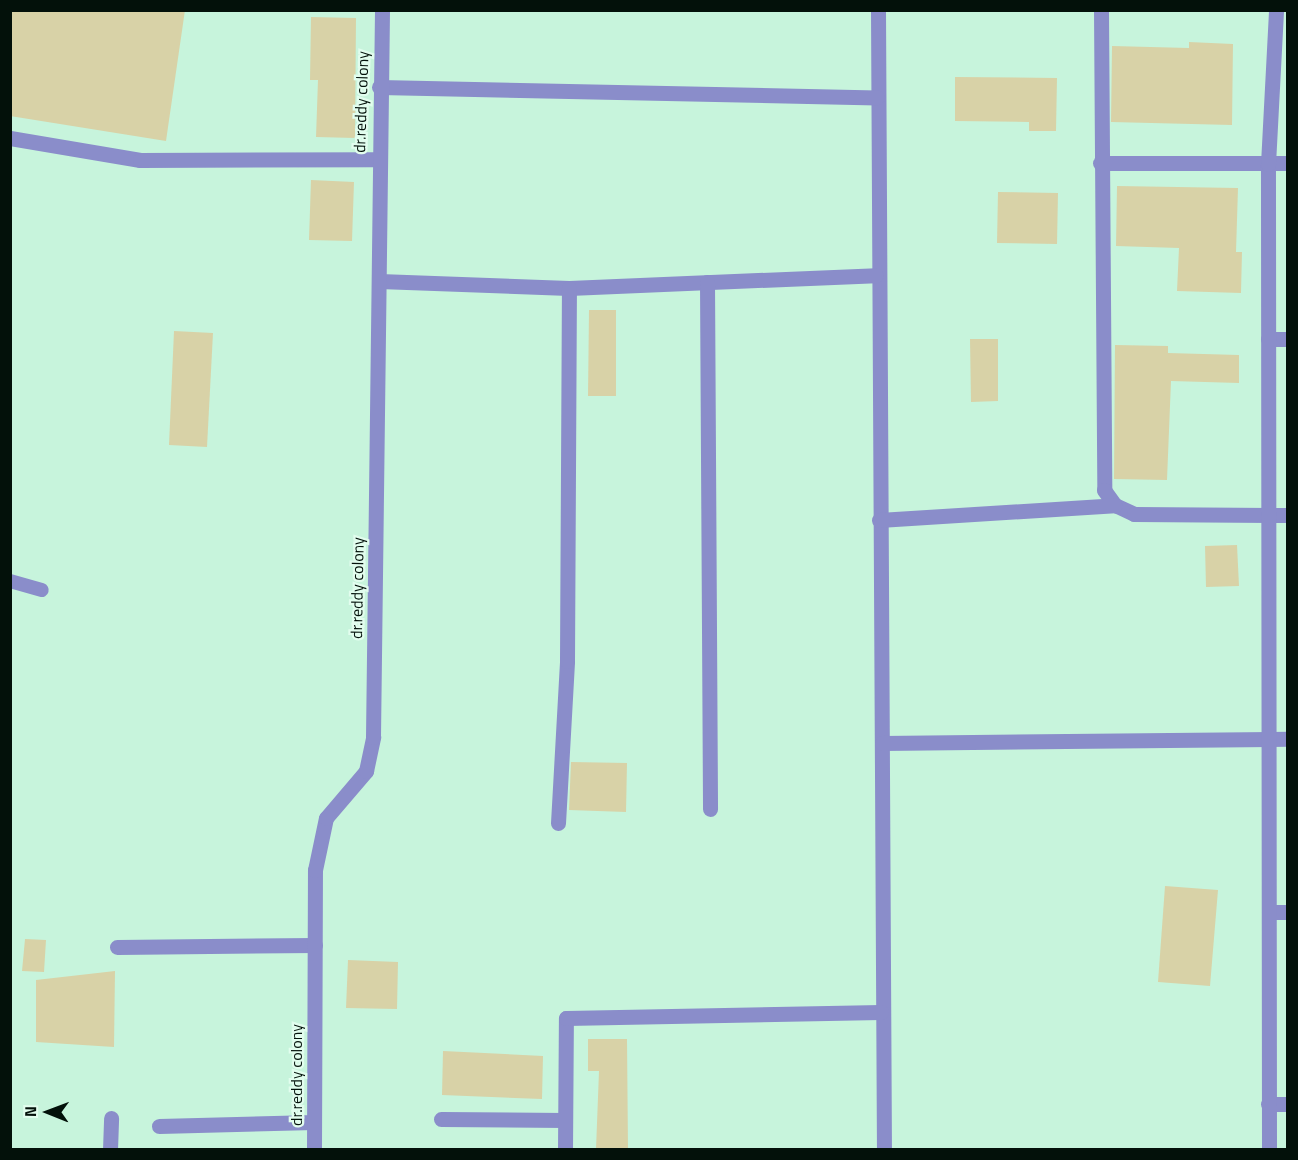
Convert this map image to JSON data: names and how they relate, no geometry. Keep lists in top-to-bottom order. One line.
{"streets":{"street":["dr.reddy colony"]},"north":"left"}
